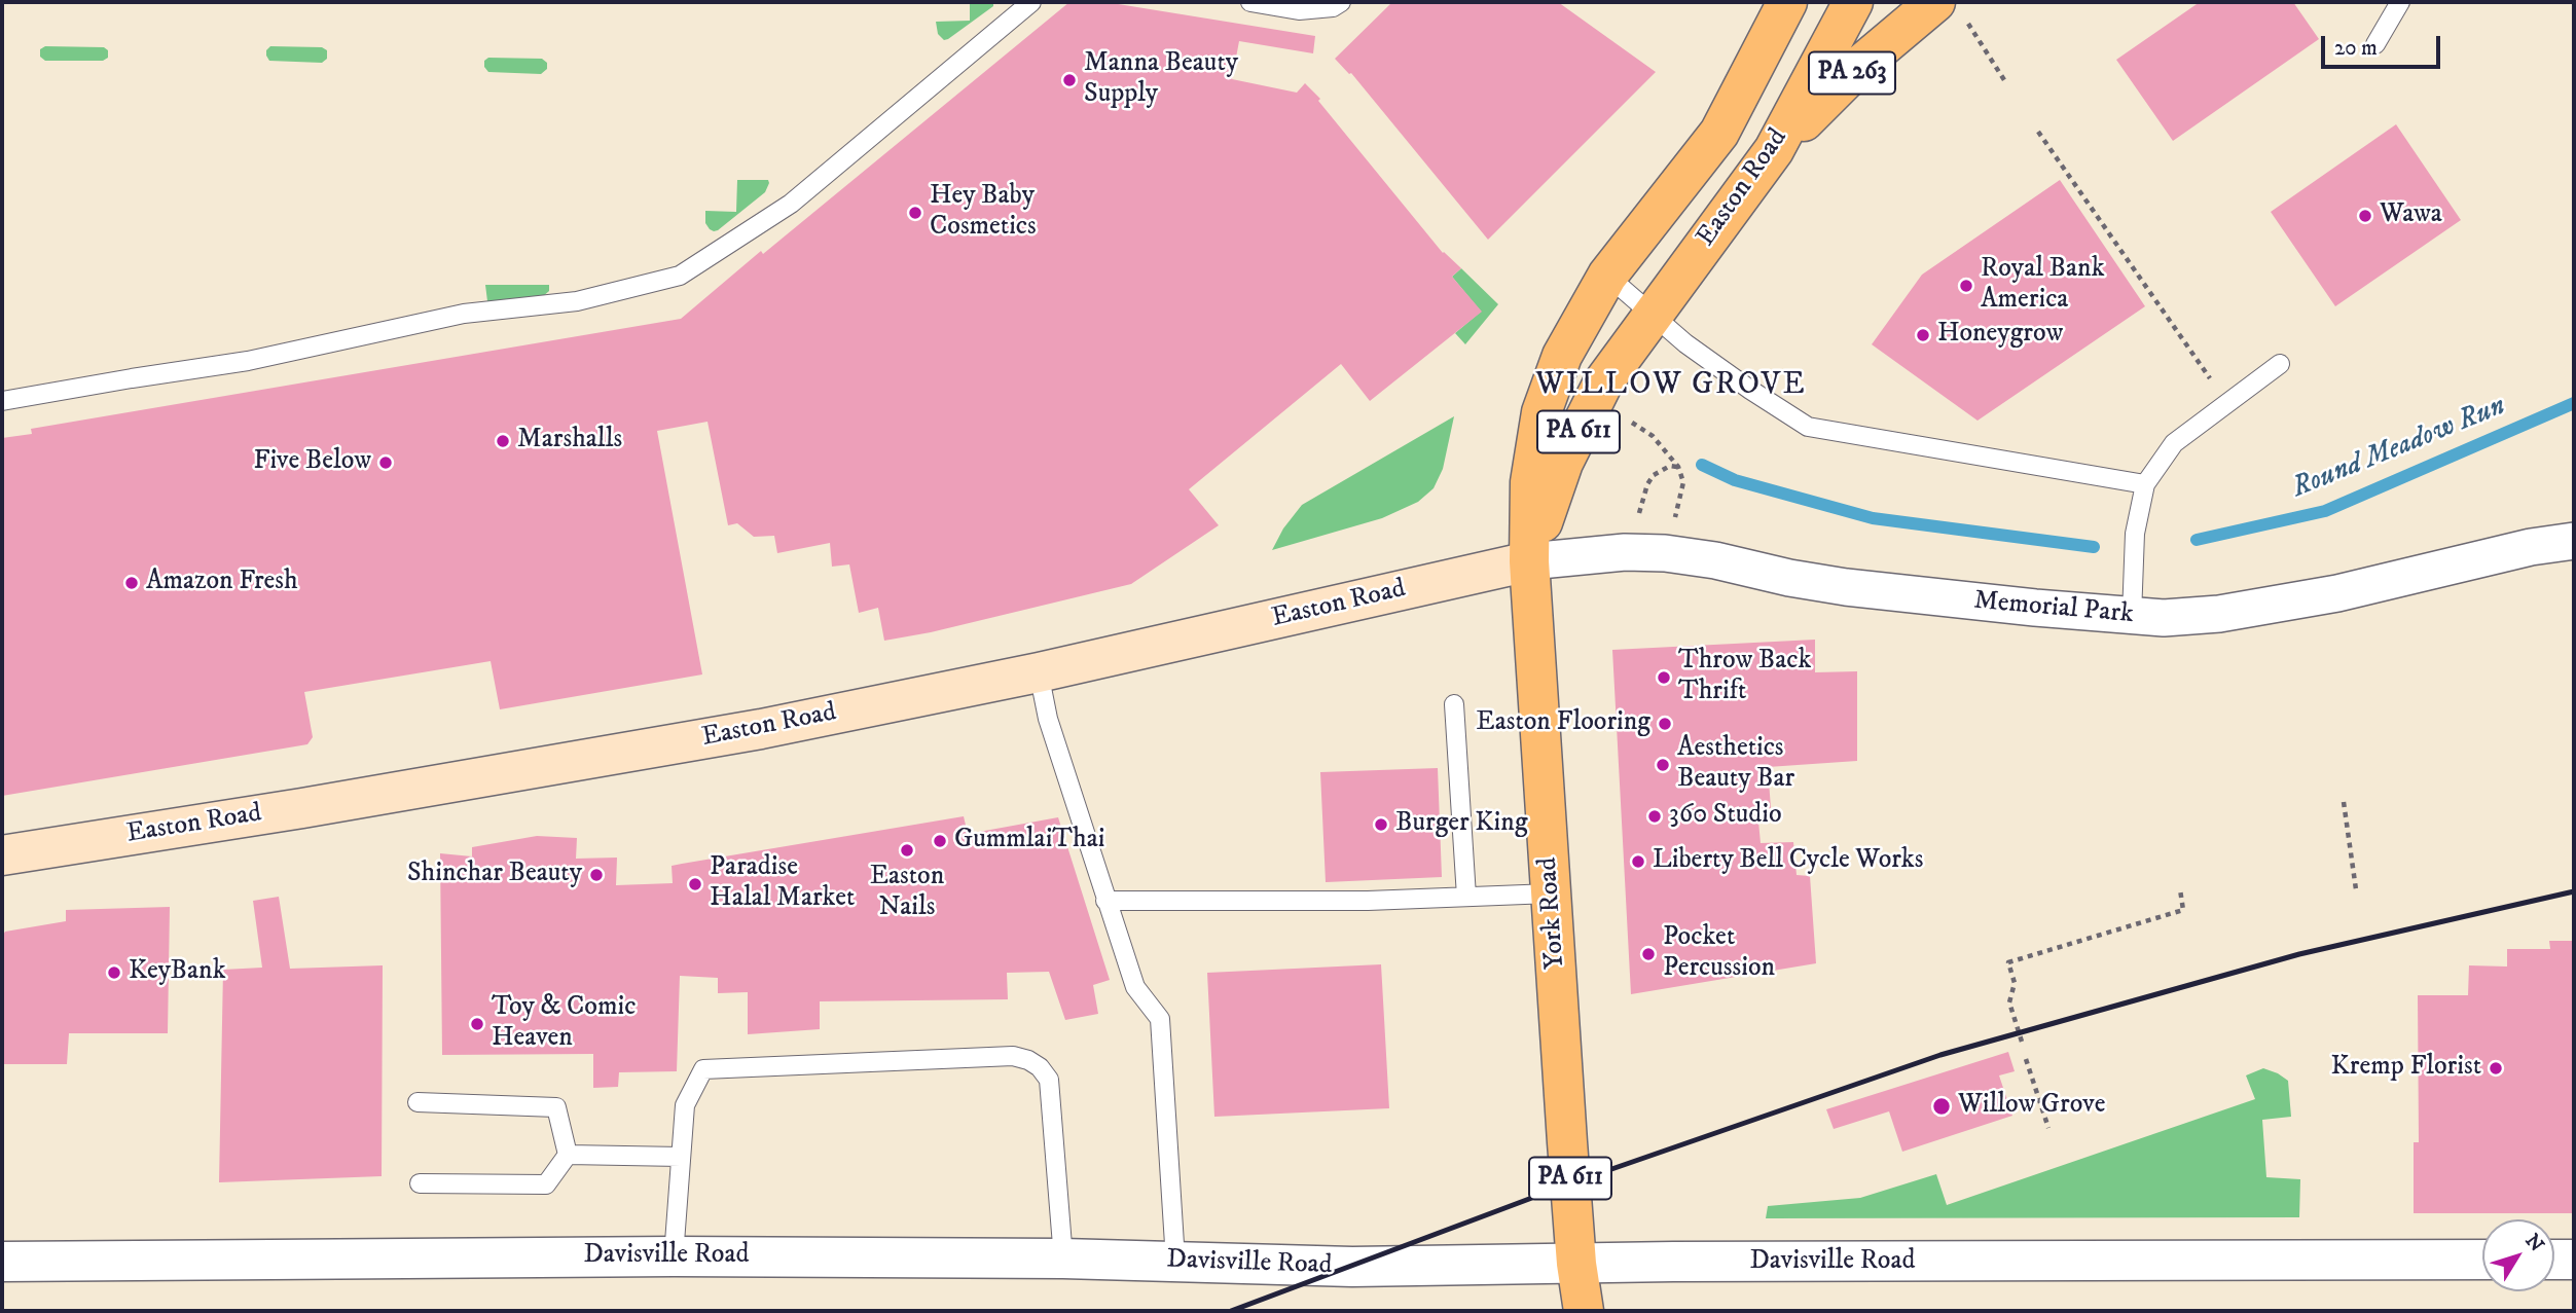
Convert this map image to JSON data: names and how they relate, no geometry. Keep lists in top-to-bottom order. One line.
{"streets":{"highway":["PA 263","Easton Road","PA 611","York Road"],"street":["Memorial Park","Davisville Road"]},"crossings":[["PA 263","Easton Road"],["Easton Road","Memorial Park"],["Easton Road","York Road"],["PA 611","York Road"],["PA 611","Davisville Road"],["Memorial Park","York Road"],["York Road","Davisville Road"]],"districts":["WILLOW GROVE"],"water":["Round Meadow Run"],"places":["Manna Beauty Supply","Hey Baby Cosmetics","Wawa","Royal Bank America","Honeygrow","Marshalls","Five Below","Amazon Fresh","Throw Back Thrift","Easton Flooring","Aesthetics Beauty Bar","360 Studio","Burger King","GummlaiThai","Easton Nails","Liberty Bell Cycle Works","Shinchar Beauty","Paradise Halal Market","Pocket Percussion","KeyBank","Toy & Comic Heaven","Kremp Florist","Willow Grove"],"scale_bar":"20 m","north":"top right"}
